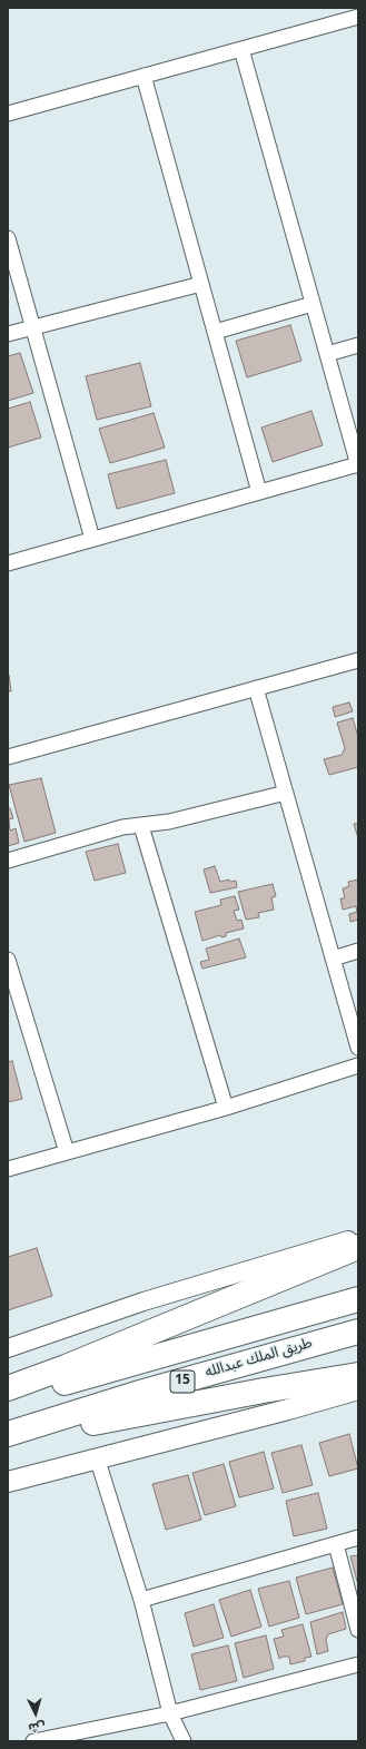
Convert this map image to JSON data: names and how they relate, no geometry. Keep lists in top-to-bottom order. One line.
{"streets":{"highway":["طريق الملك عبدالله","15"]},"north":"bottom"}
